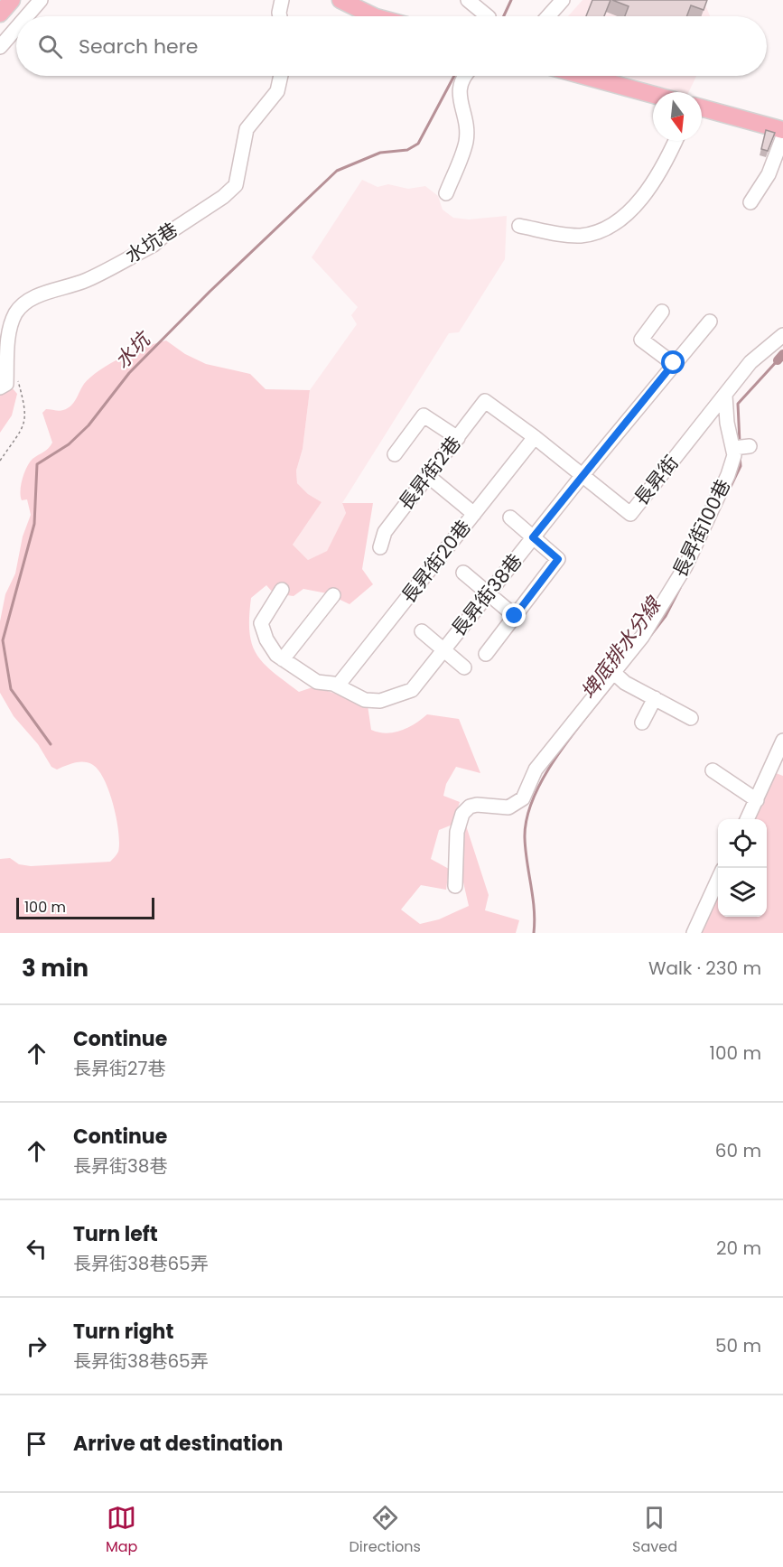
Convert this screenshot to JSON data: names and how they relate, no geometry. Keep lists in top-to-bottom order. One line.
{"streets":{"street":["水坑巷","長昇街2巷","長昇街","長昇街100巷","長昇街20巷","長昇街38巷"]},"crossings":[["長昇街2巷","長昇街"],["長昇街","長昇街100巷"],["長昇街","長昇街20巷"],["長昇街","長昇街38巷"],["長昇街20巷","長昇街38巷"]],"water":["水坑","埤底排水分線"],"scale_bar":"100 m","north":"bottom","page":{"search":"Search here","scale":"100 m","heading":["3 min","Walk · 230 m"],"list":[["Continue","長昇街27巷","100 m"],["Continue","長昇街38巷","60 m"],["Turn left","長昇街38巷65弄","20 m"],["Turn right","長昇街38巷65弄","50 m"],"Arrive at destination"],"nav":["Map","Directions","Saved"]}}
